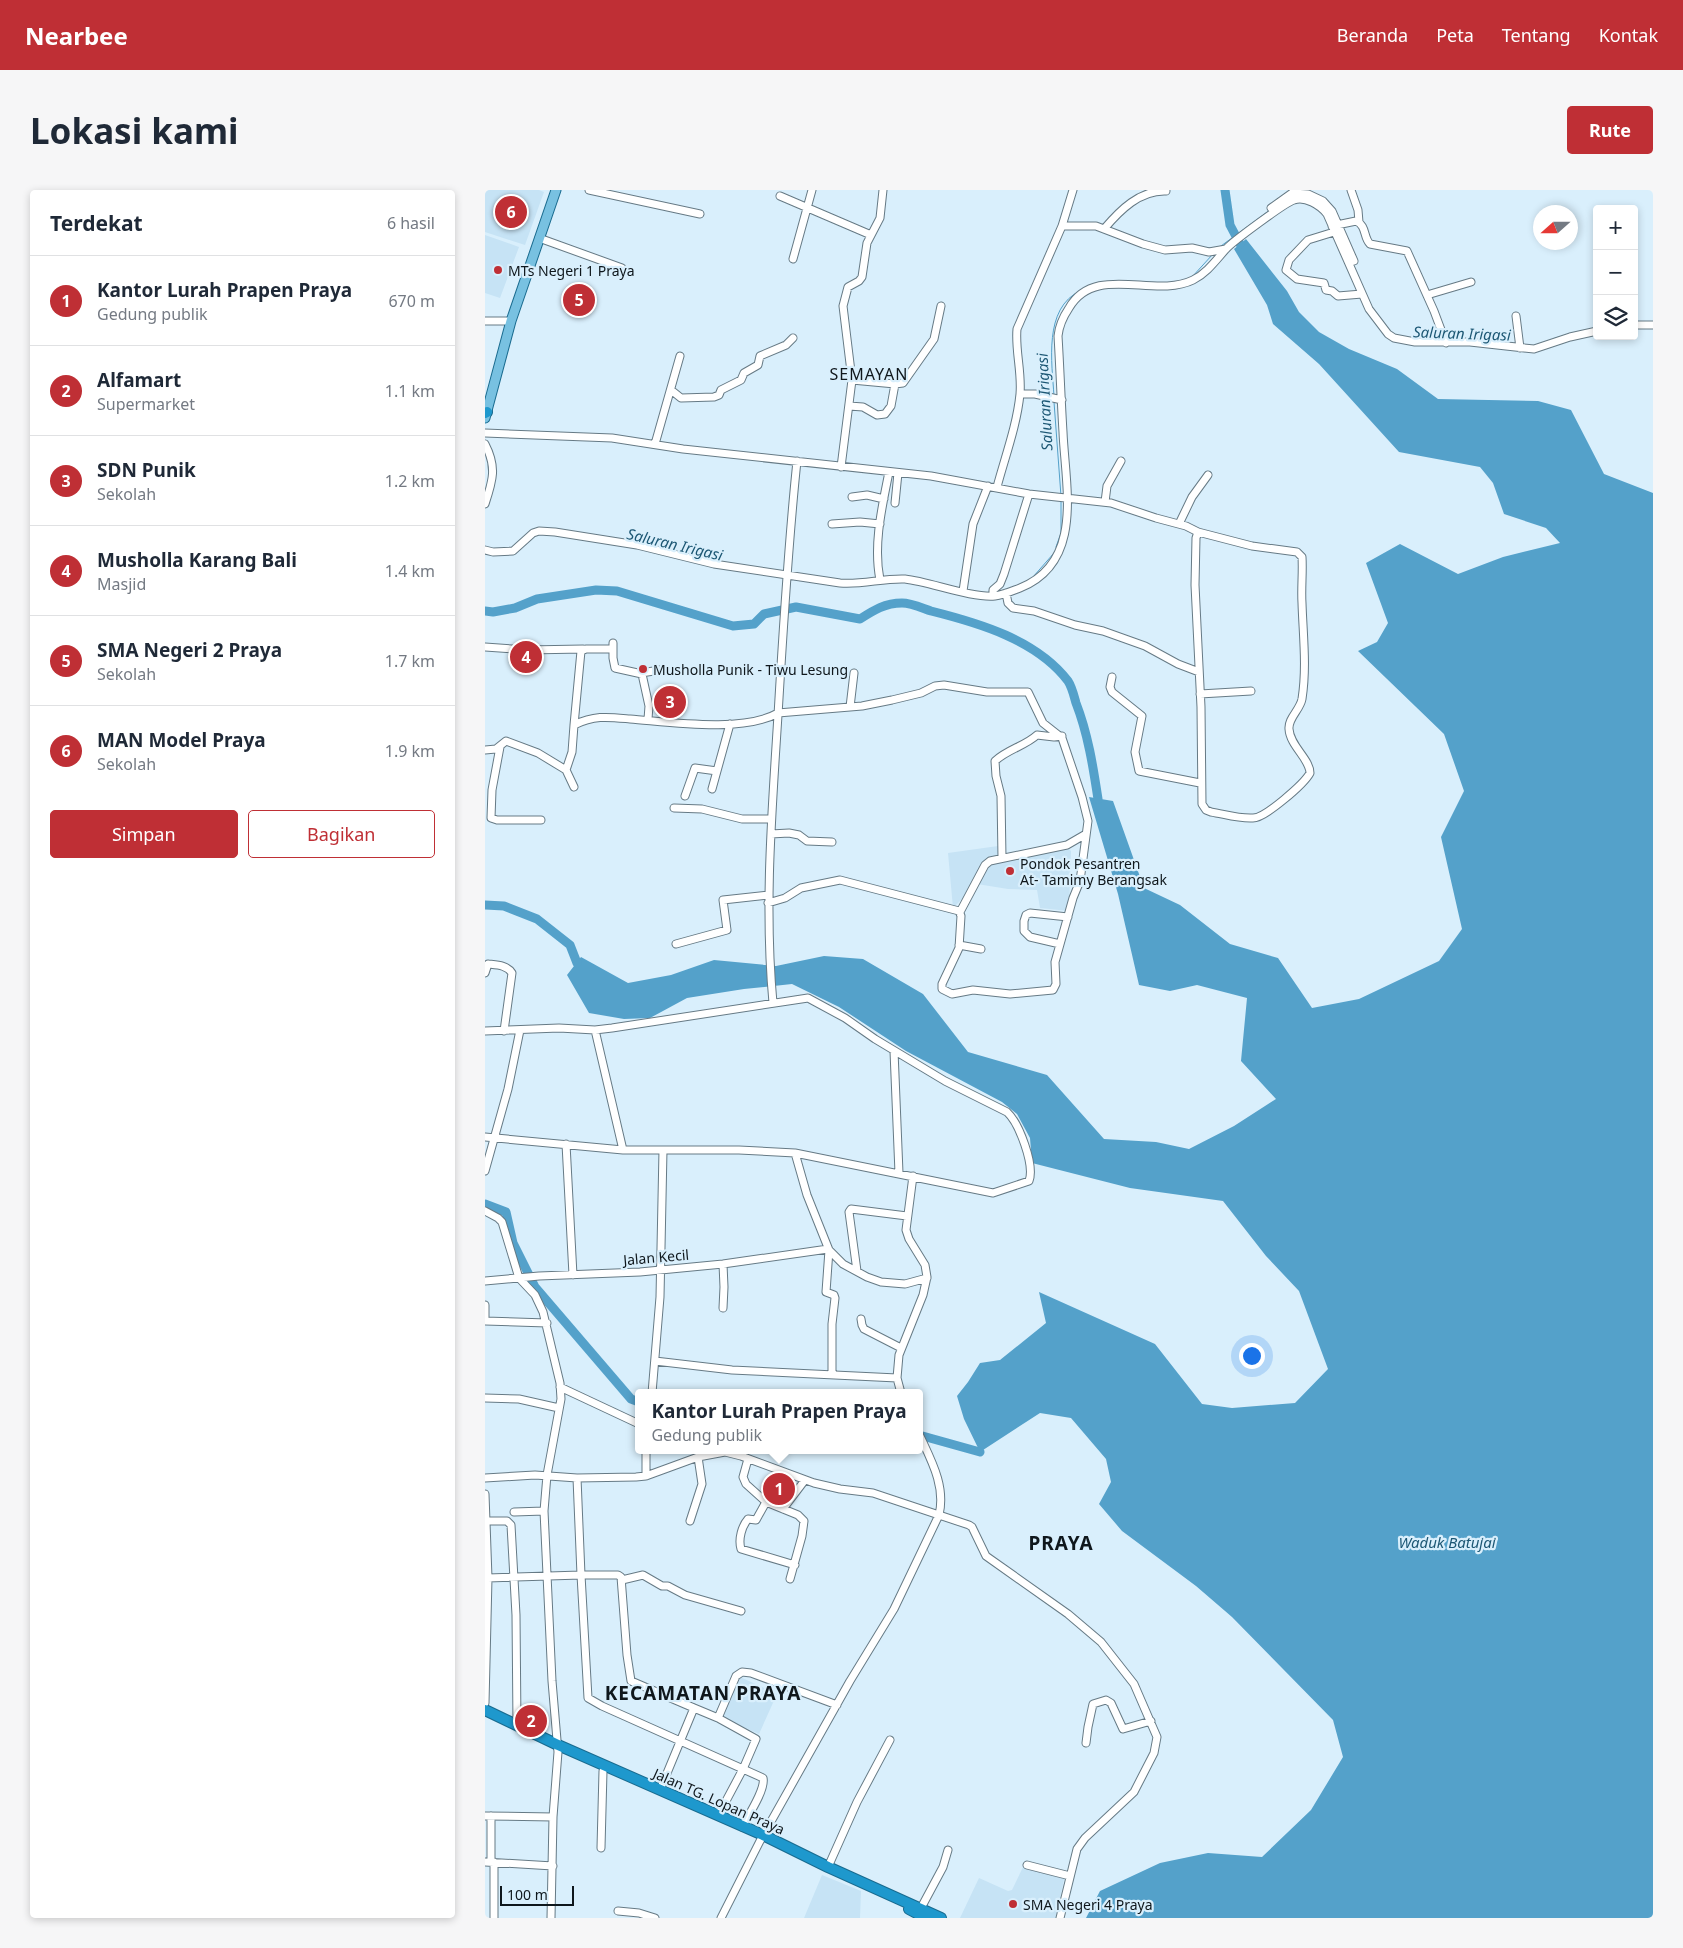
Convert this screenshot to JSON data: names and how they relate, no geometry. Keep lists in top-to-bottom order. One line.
{"streets":{"highway":["Jalan TG. Lopan Praya"],"street":["Jalan Kecil"]},"districts":["SEMAYAN","PRAYA","KECAMATAN PRAYA"],"water":["Saluran Irigasi","Waduk Batujai"],"places":["MTs Negeri 1 Praya","Musholla Punik - Tiwu Lesung","Pondok Pesantren At- Tamimy Berangsak","SMA Negeri 4 Praya"],"scale_bar":"100 m","north":"left","page":{"header":"Nearbee","nav":["Beranda","Peta","Tentang","Kontak"],"buttons":["Rute",["Simpan","Bagikan"]],"title":"Lokasi kami","heading":["Terdekat","6 hasil"],"pins":["6","5","4","3","1","2"],"map_buttons":["+","−"],"list":[{"mark":"1","name":"Kantor Lurah Prapen Praya","note":"Gedung publik","value":"670 m"},{"mark":"2","name":"Alfamart","note":"Supermarket","value":"1.1 km"},{"mark":"3","name":"SDN Punik","note":"Sekolah","value":"1.2 km"},{"mark":"4","name":"Musholla Karang Bali","note":"Masjid","value":"1.4 km"},{"mark":"5","name":"SMA Negeri 2 Praya","note":"Sekolah","value":"1.7 km"},{"mark":"6","name":"MAN Model Praya","note":"Sekolah","value":"1.9 km"}],"popup":["Kantor Lurah Prapen Praya","Gedung publik"],"scale":"100 m"}}
